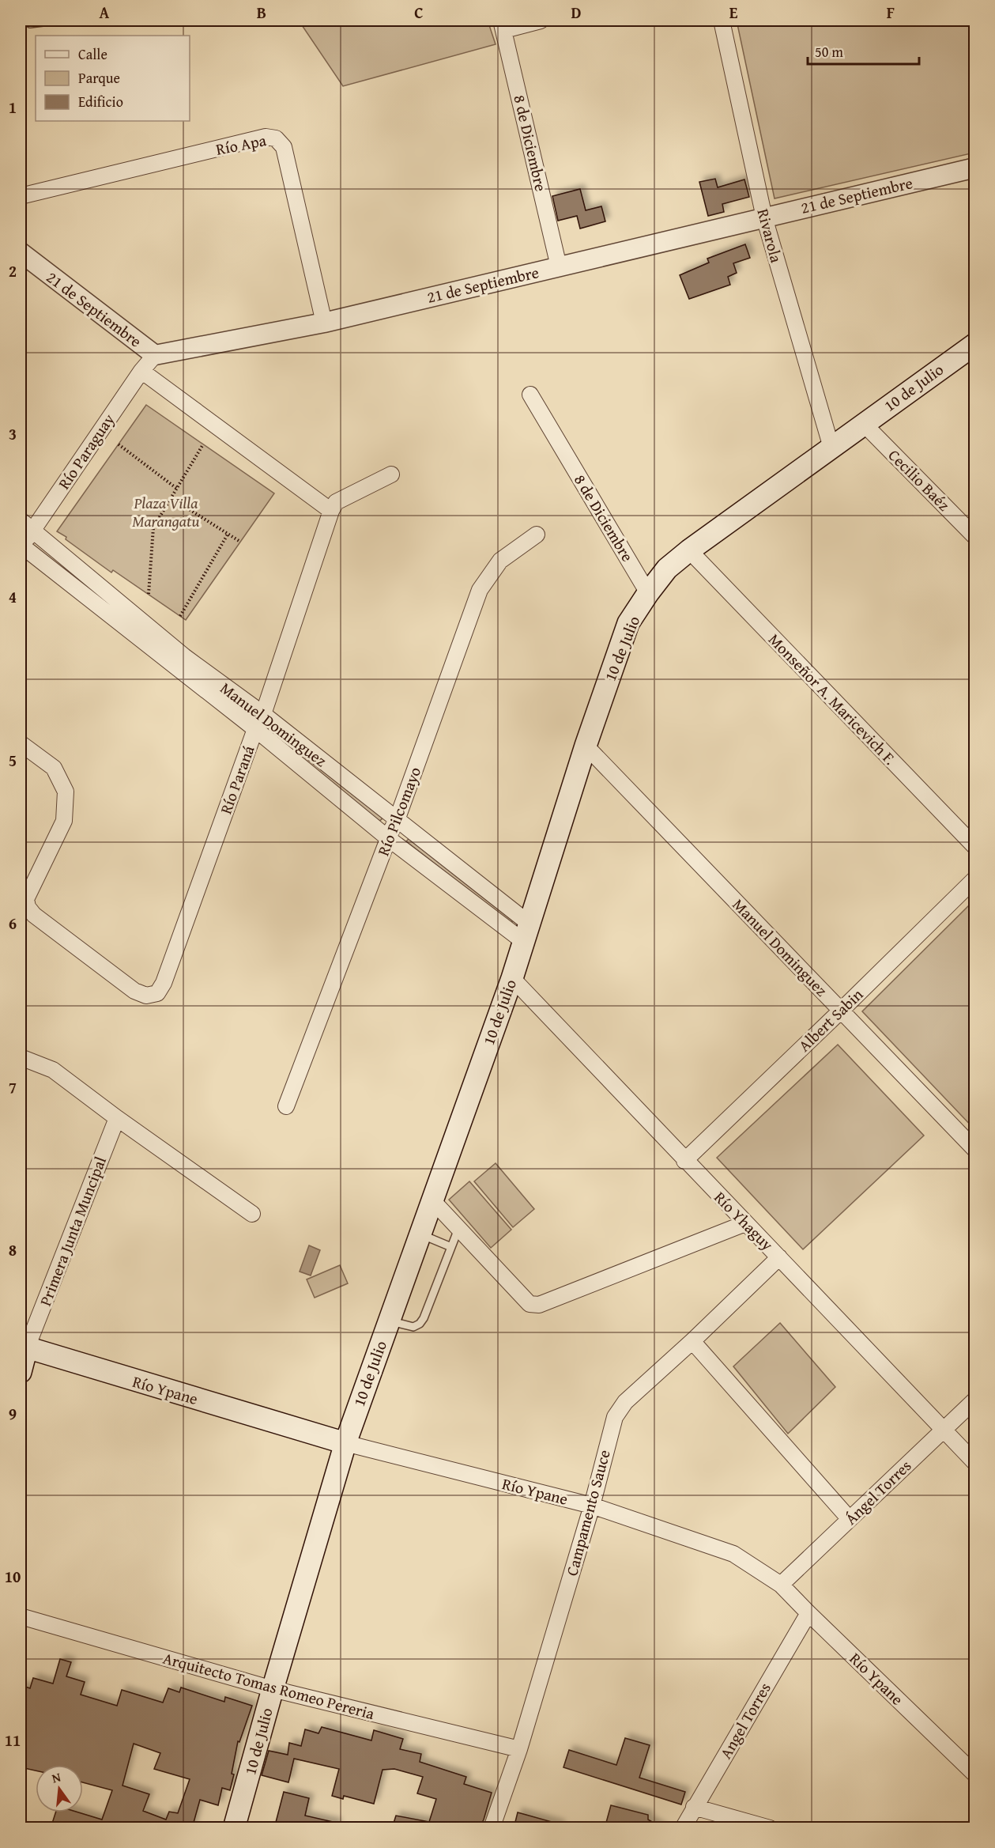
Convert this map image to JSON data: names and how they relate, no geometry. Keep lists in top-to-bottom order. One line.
{"streets":{"main road":["10 de Julio","Primera Junta Muncipal","Río Ypane"],"street":["8 de Diciembre","Río Apa","21 de Septiembre","Rivarola","Río Paraguay","Cecilio Baéz","Monseñor A. Maricevich F.","Manuel Dominguez","Río Paraná","Río Pilcomayo","Albert Sabin","Río Yhaguy","Ángel Torres","Campamento Sauce","Arquitecto Tomas Romeo Pereria","Angel Torres"]},"crossings":[["8 de Diciembre","21 de Septiembre"],["8 de Diciembre","10 de Julio"],["Río Apa","21 de Septiembre"],["21 de Septiembre","Rivarola"],["21 de Septiembre","Río Paraguay"],["21 de Septiembre","Río Paraná"],["Rivarola","10 de Julio"],["10 de Julio","Cecilio Baéz"],["10 de Julio","Monseñor A. Maricevich F."],["10 de Julio","Manuel Dominguez"],["10 de Julio","Río Yhaguy"],["10 de Julio","Río Ypane"],["10 de Julio","Arquitecto Tomas Romeo Pereria"],["Río Paraguay","Manuel Dominguez"],["Manuel Dominguez","Río Paraná"],["Manuel Dominguez","Río Pilcomayo"],["Manuel Dominguez","Albert Sabin"],["Albert Sabin","Río Yhaguy"],["Río Yhaguy","Ángel Torres"],["Río Yhaguy","Campamento Sauce"],["Primera Junta Muncipal","Río Ypane"],["Río Ypane","Ángel Torres"],["Río Ypane","Campamento Sauce"],["Río Ypane","Angel Torres"],["Campamento Sauce","Arquitecto Tomas Romeo Pereria"]],"parks":["Plaza Villa Marangatu"],"legend":["Calle","Parque","Edificio"],"scale_bar":"50 m","north":"top","grid":{"columns":["A","B","C","D","E","F"],"rows":["1","2","3","4","5","6","7","8","9","10","11"]}}
